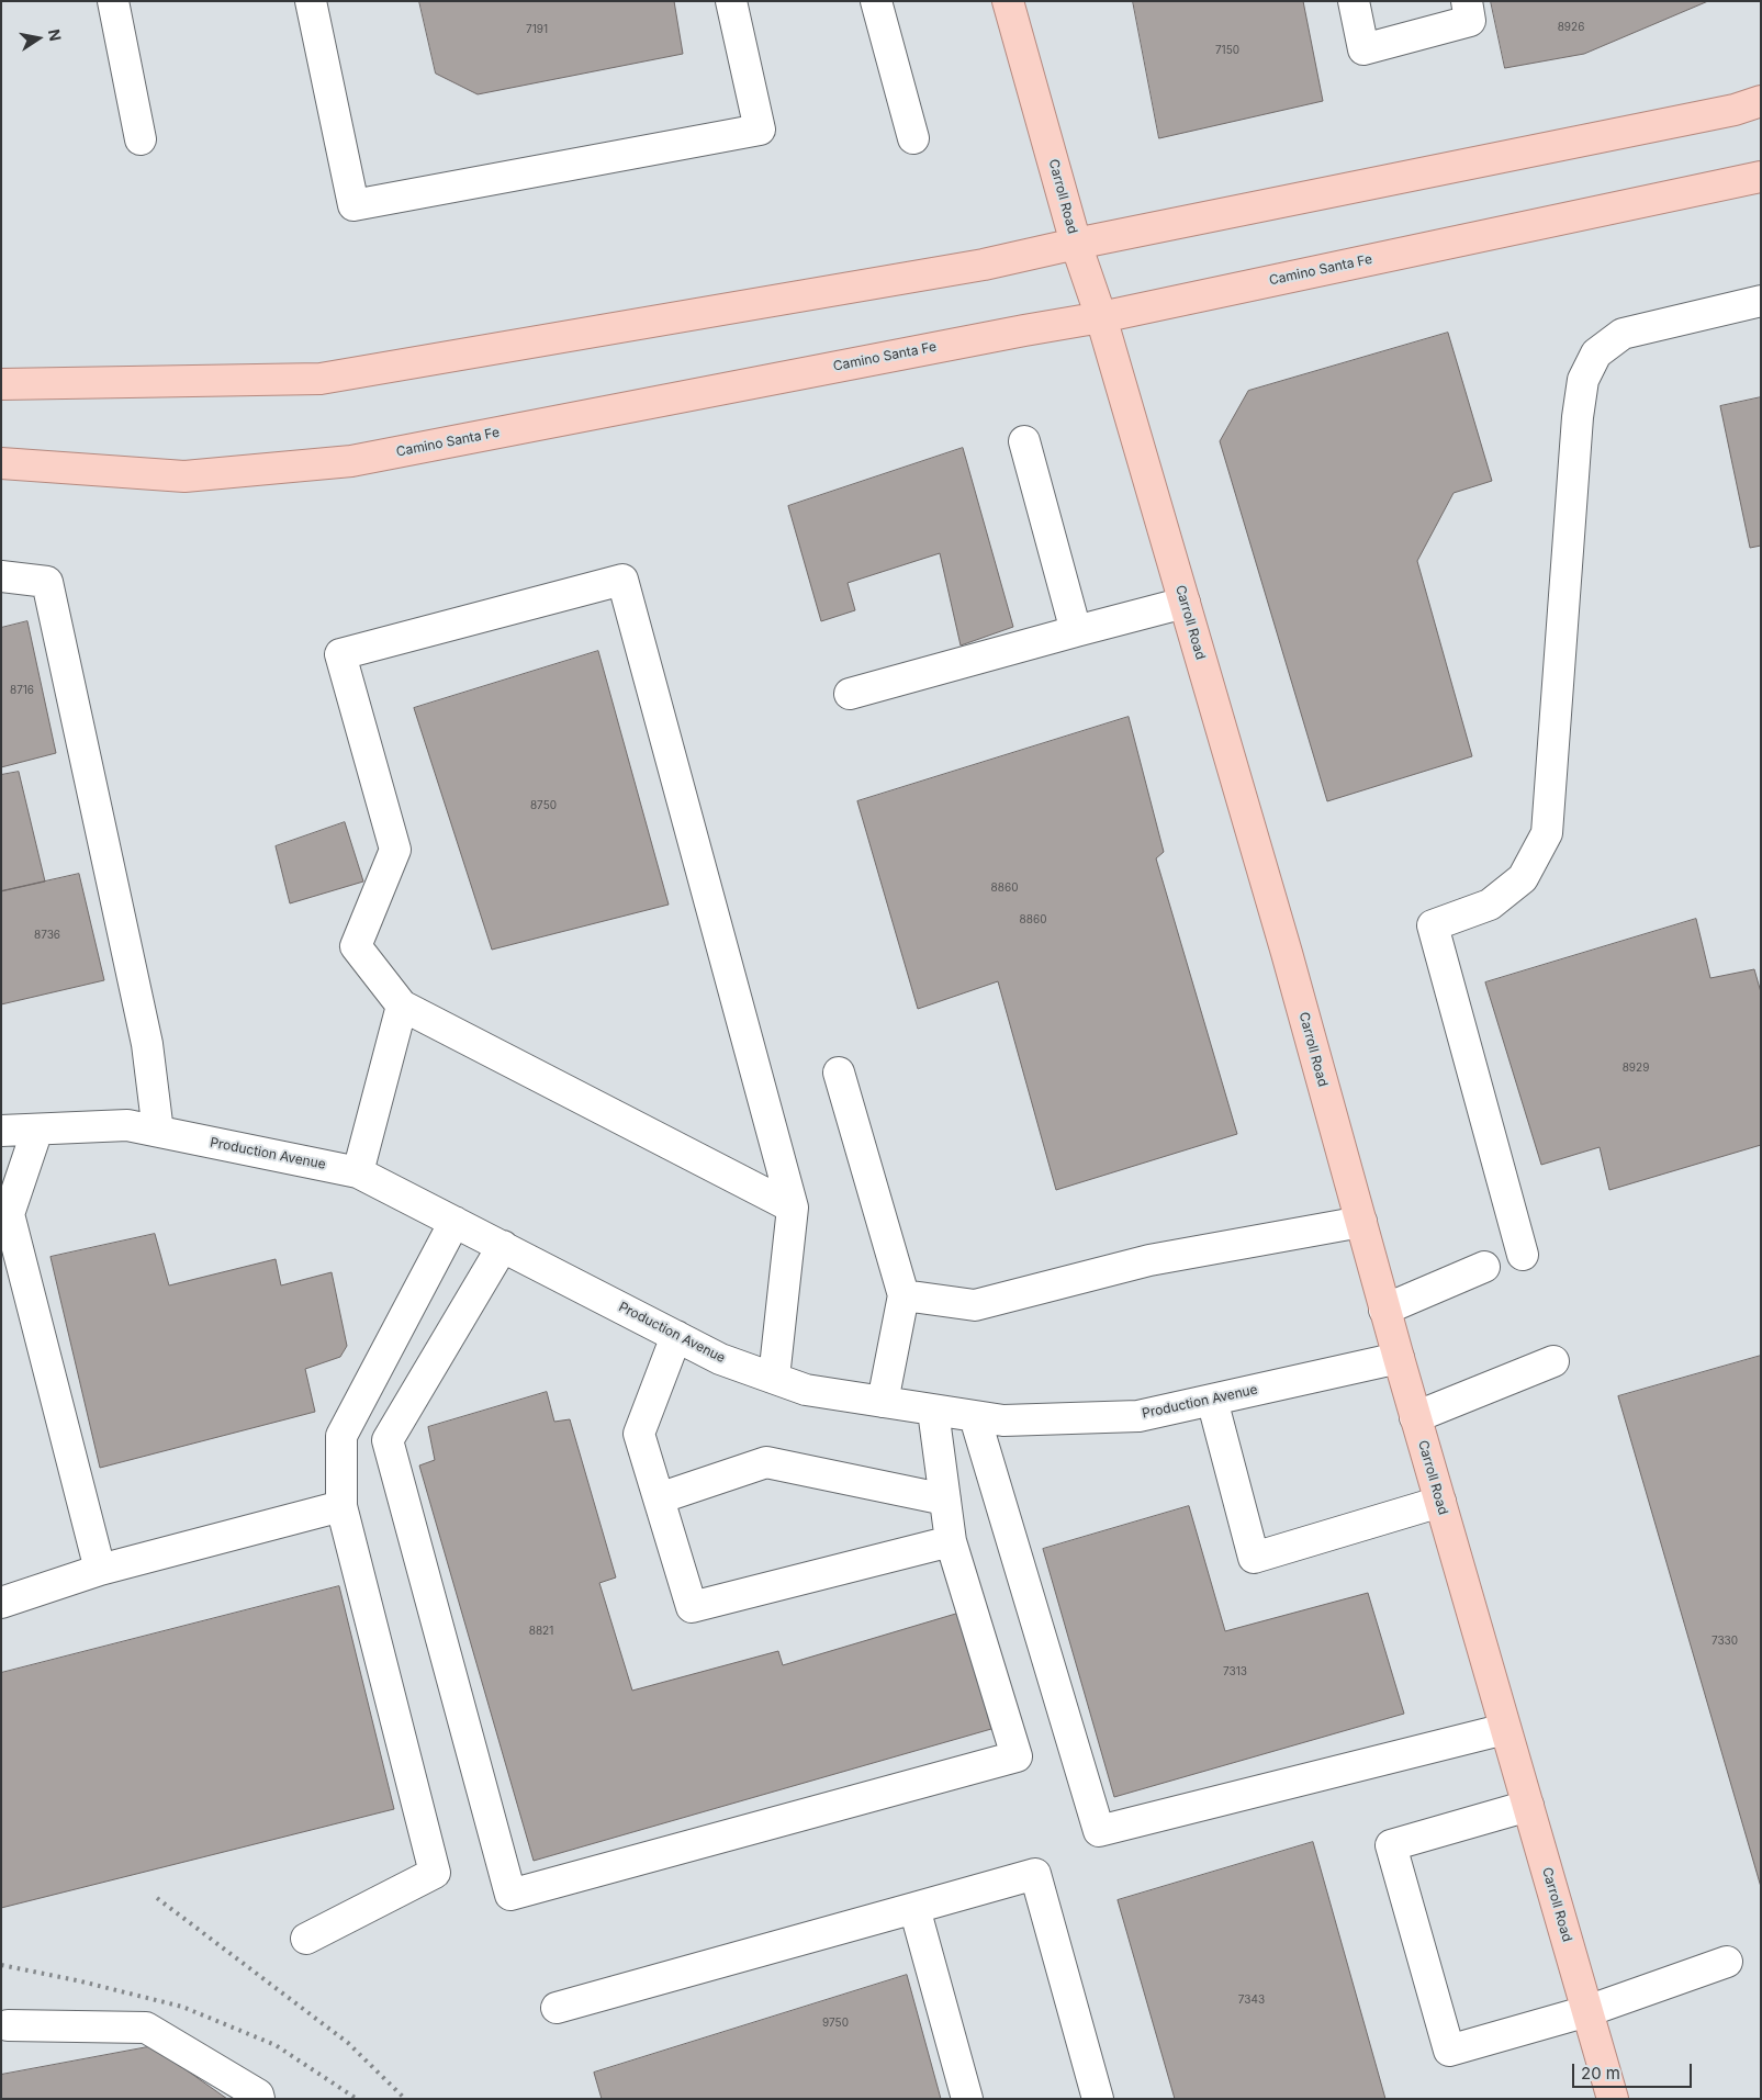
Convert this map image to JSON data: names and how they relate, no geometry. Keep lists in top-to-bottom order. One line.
{"streets":{"main road":["Carroll Road","Camino Santa Fe"],"street":["Production Avenue"]},"crossings":[["Carroll Road","Camino Santa Fe"],["Carroll Road","Production Avenue"]],"house_numbers":["8926","7191","7150","8716","8750","8860","8860","8736","8929","8821","7330","7313","7343","9750"],"scale_bar":"20 m","north":"right"}
